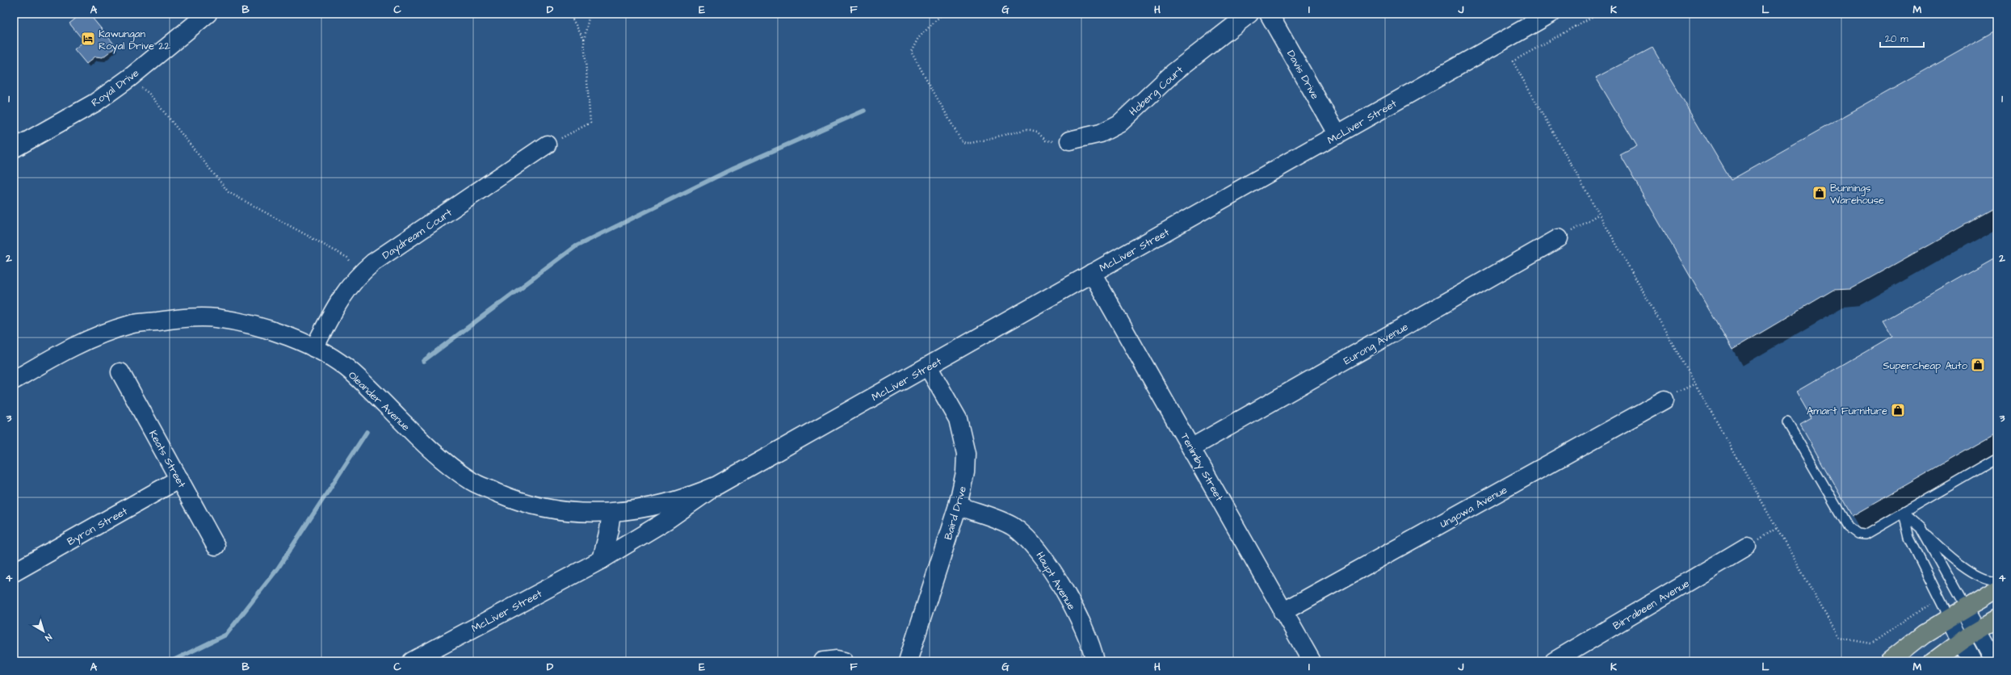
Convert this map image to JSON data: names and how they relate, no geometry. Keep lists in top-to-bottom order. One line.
{"streets":{"street":["Davis Drive","Royal Drive","Hoberg Court","McLiver Street","Daydream Court","Eurong Avenue","Oleander Avenue","Keats Street","Tenimby Street","Ungowa Avenue","Baird Drive","Byron Street","Haupt Avenue","Birrabeen Avenue"]},"crossings":[["Davis Drive","McLiver Street"],["McLiver Street","Oleander Avenue"],["McLiver Street","Tenimby Street"],["McLiver Street","Baird Drive"],["Daydream Court","Oleander Avenue"],["Eurong Avenue","Tenimby Street"],["Keats Street","Byron Street"],["Tenimby Street","Ungowa Avenue"],["Baird Drive","Haupt Avenue"]],"places":{"hotel":["Kawungan Royal Drive 22"],"shop":["Bunnings Warehouse","Supercheap Auto","Amart Furniture"]},"scale_bar":"20 m","north":"bottom right","grid":{"columns":["A","B","C","D","E","F","G","H","I","J","K","L","M"],"rows":["1","2","3","4"]}}
